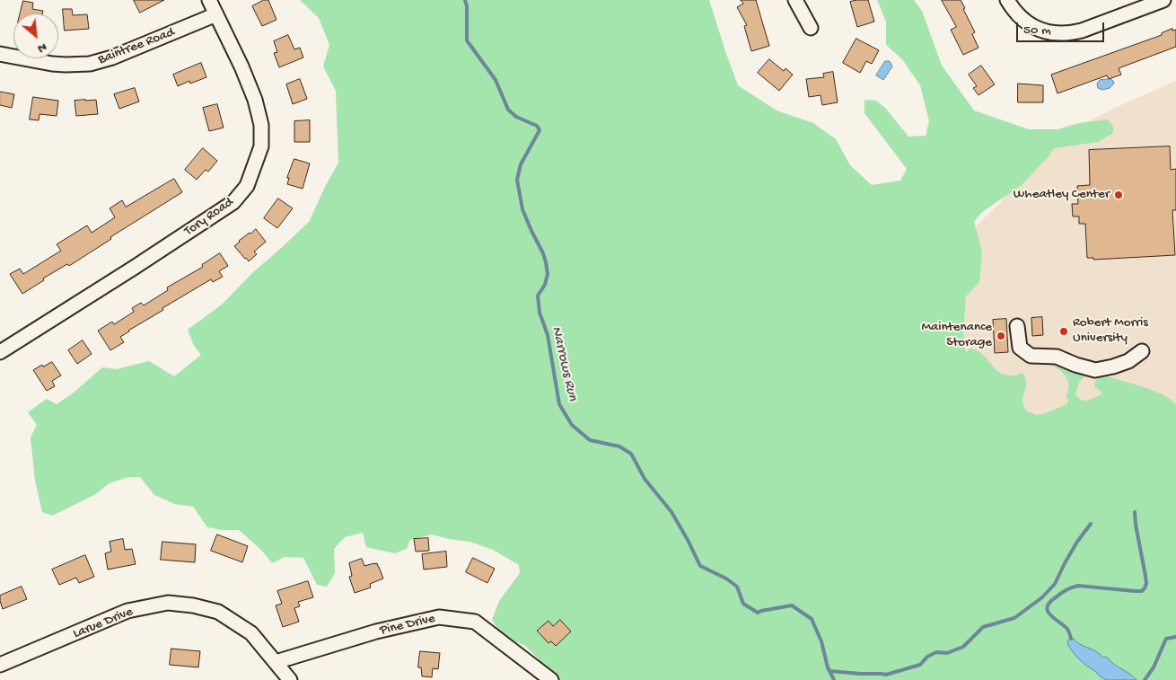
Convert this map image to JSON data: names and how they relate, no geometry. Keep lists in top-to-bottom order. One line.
{"streets":{"street":["Baintree Road","Tory Road","Larue Drive","Pine Drive"]},"crossings":[["Baintree Road","Tory Road"],["Larue Drive","Pine Drive"]],"water":["Narrows Run"],"places":["Wheatley Center","Robert Morris University","Maintenance Storage"],"scale_bar":"50 m","north":"bottom right"}
